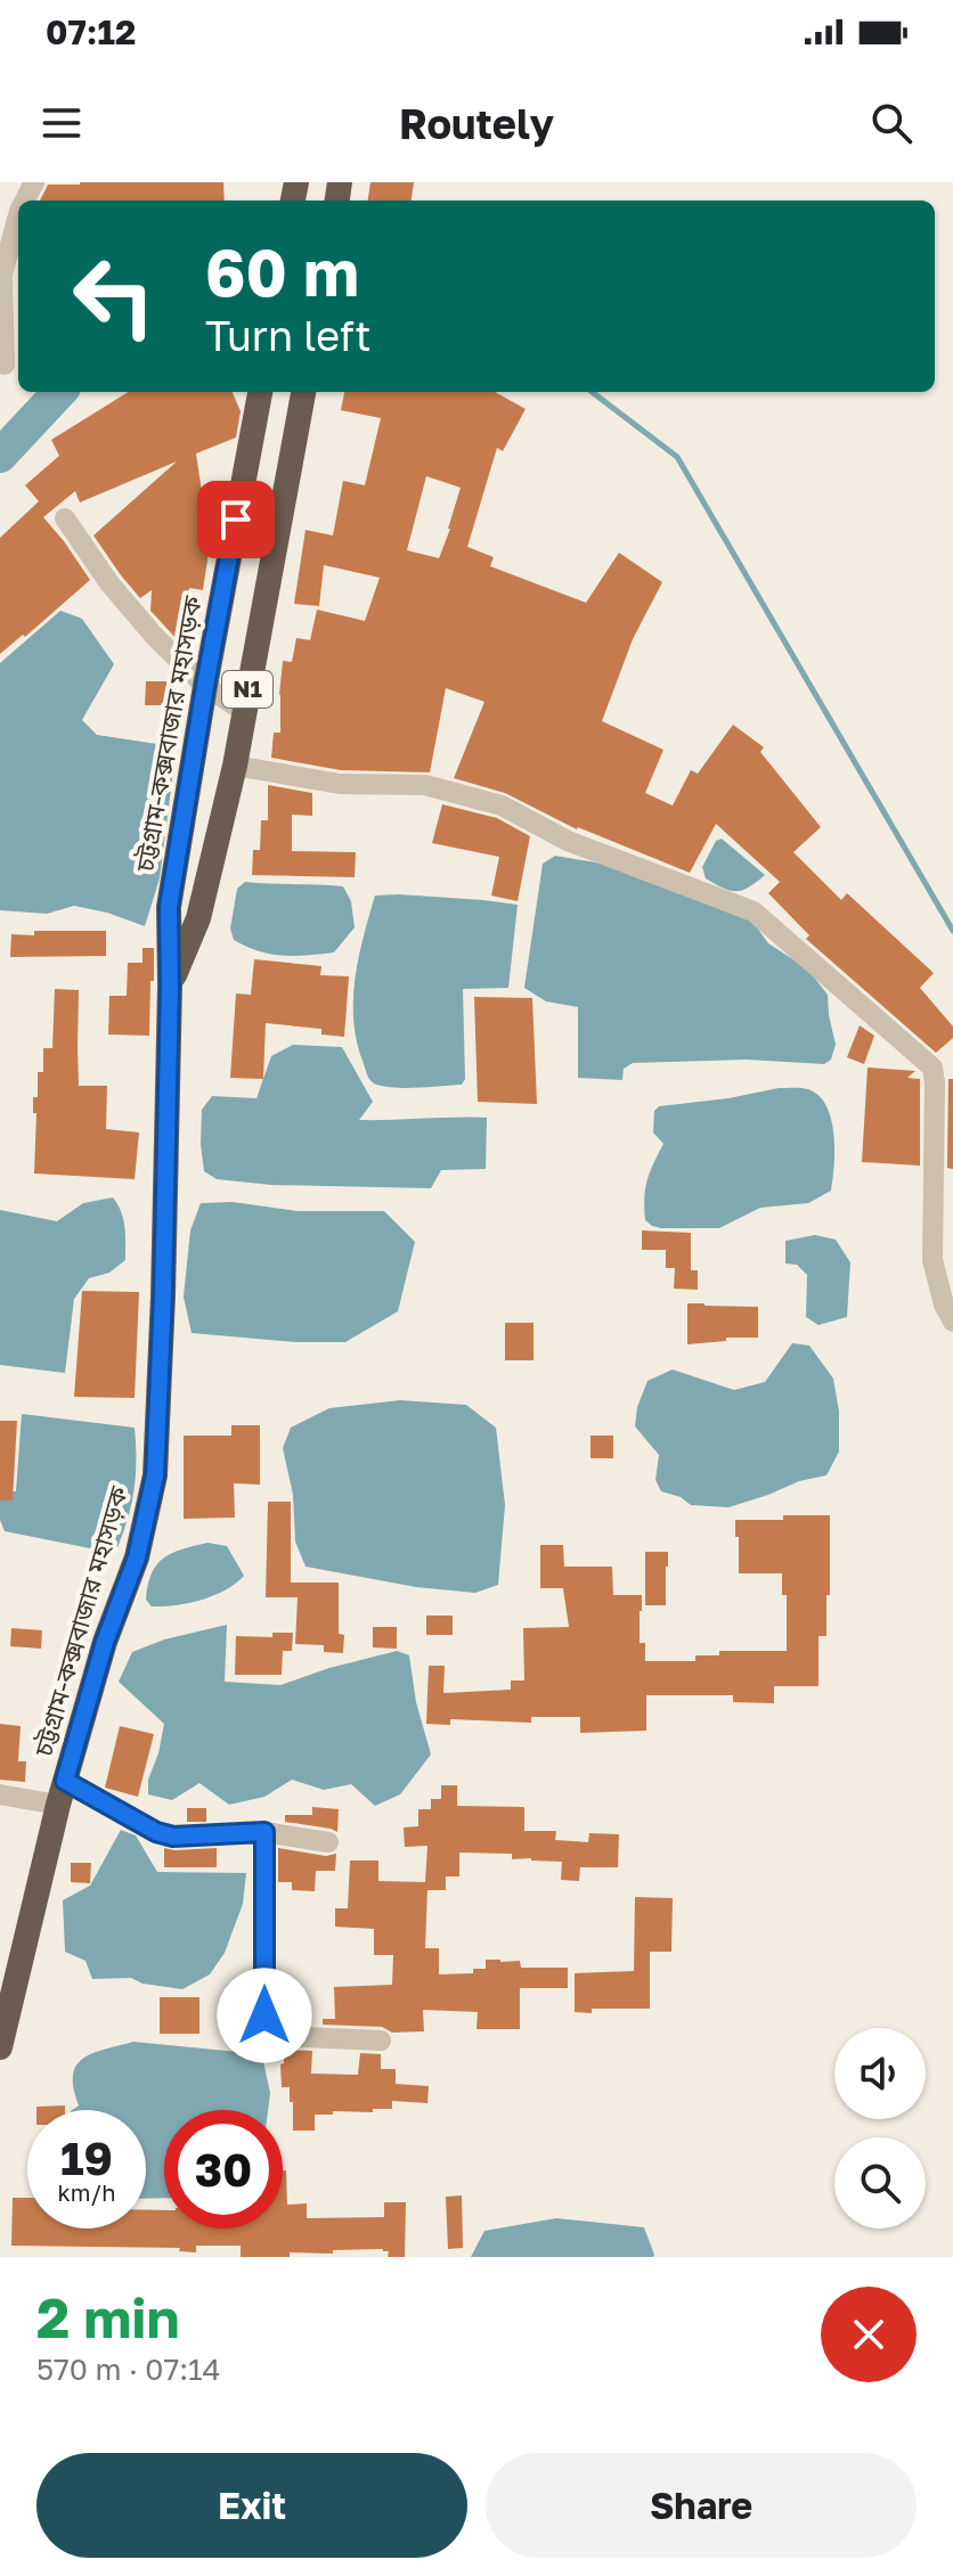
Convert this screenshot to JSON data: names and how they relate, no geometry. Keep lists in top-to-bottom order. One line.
{"streets":{"highway":["N1","চট্টগ্রাম-কক্সবাজার মহাসড়ক"]},"page":{"status":"07:12","header":"Routely","turn":["60 m","Turn left"],"speed":"19 km/h","limit":"30","heading":["2 min","570 m · 07:14"],"buttons":["Exit","Share"]}}
